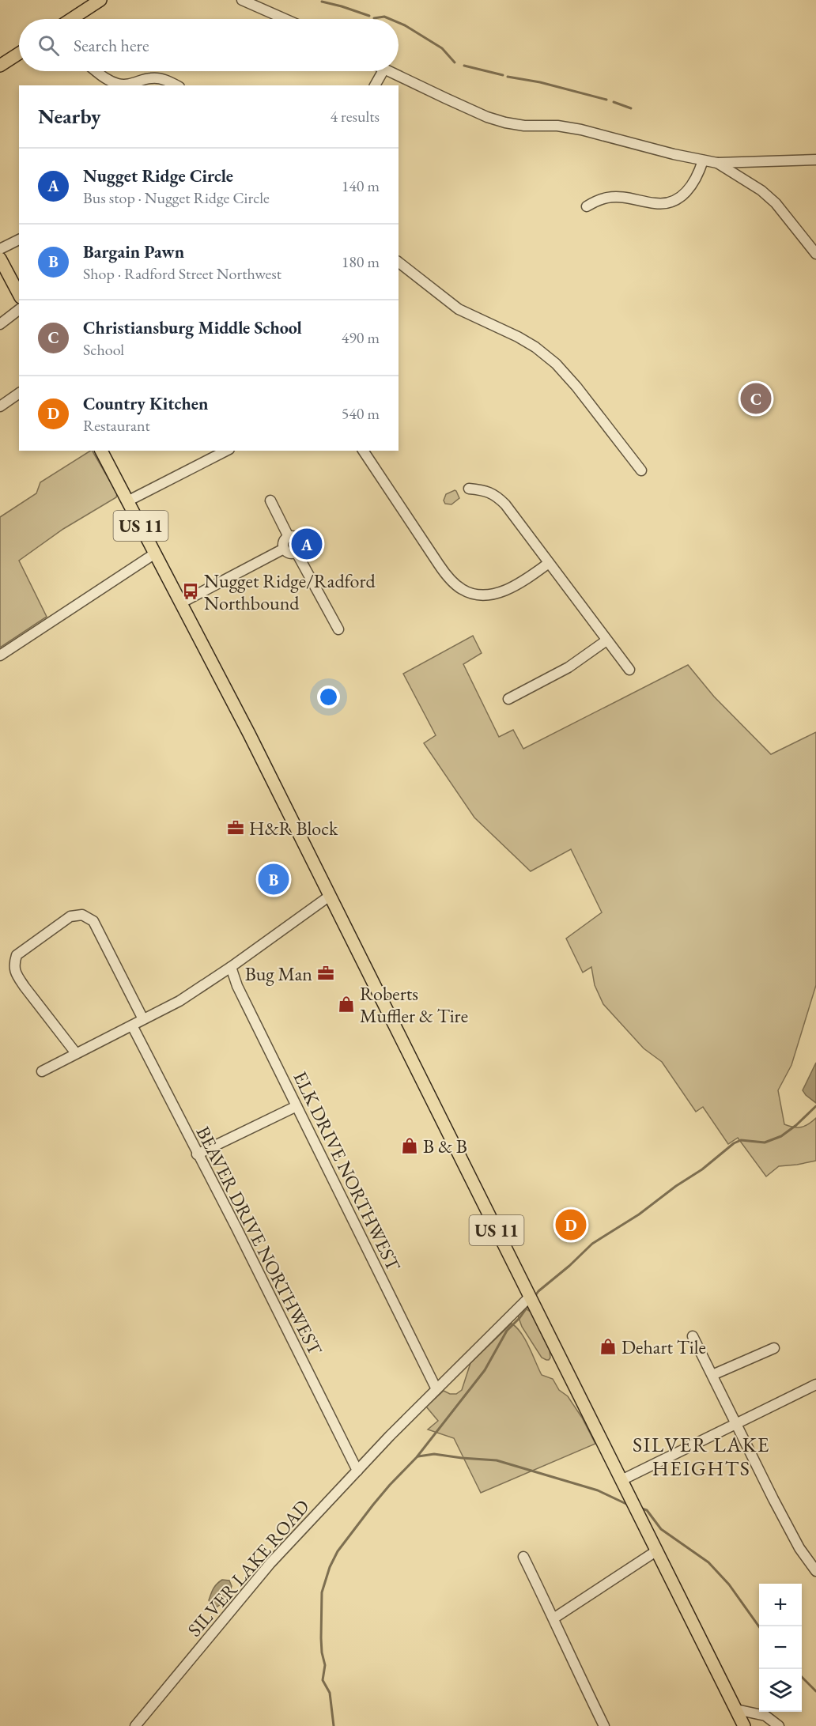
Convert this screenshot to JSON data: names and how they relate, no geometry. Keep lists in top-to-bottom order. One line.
{"streets":{"main road":["US 11"],"street":["ELK DRIVE NORTHWEST","BEAVER DRIVE NORTHWEST","SILVER LAKE ROAD"]},"crossings":[["US 11","SILVER LAKE ROAD"],["ELK DRIVE NORTHWEST","SILVER LAKE ROAD"],["BEAVER DRIVE NORTHWEST","SILVER LAKE ROAD"]],"districts":["SILVER LAKE HEIGHTS"],"places":{"bus stop":["Nugget Ridge/Radford Northbound"],"office":["H&R Block","Bug Man"],"shop":["Roberts Muffler & Tire","B & B","Dehart Tile"]},"page":{"search":"Search here","heading":["Nearby","4 results"],"list":[{"mark":"A","name":"Nugget Ridge Circle","note":"Bus stop · Nugget Ridge Circle","value":"140 m"},{"mark":"B","name":"Bargain Pawn","note":"Shop · Radford Street Northwest","value":"180 m"},{"mark":"C","name":"Christiansburg Middle School","note":"School","value":"490 m"},{"mark":"D","name":"Country Kitchen","note":"Restaurant","value":"540 m"}],"pins":["C","A","B","D"],"map_buttons":["+","−"]}}
